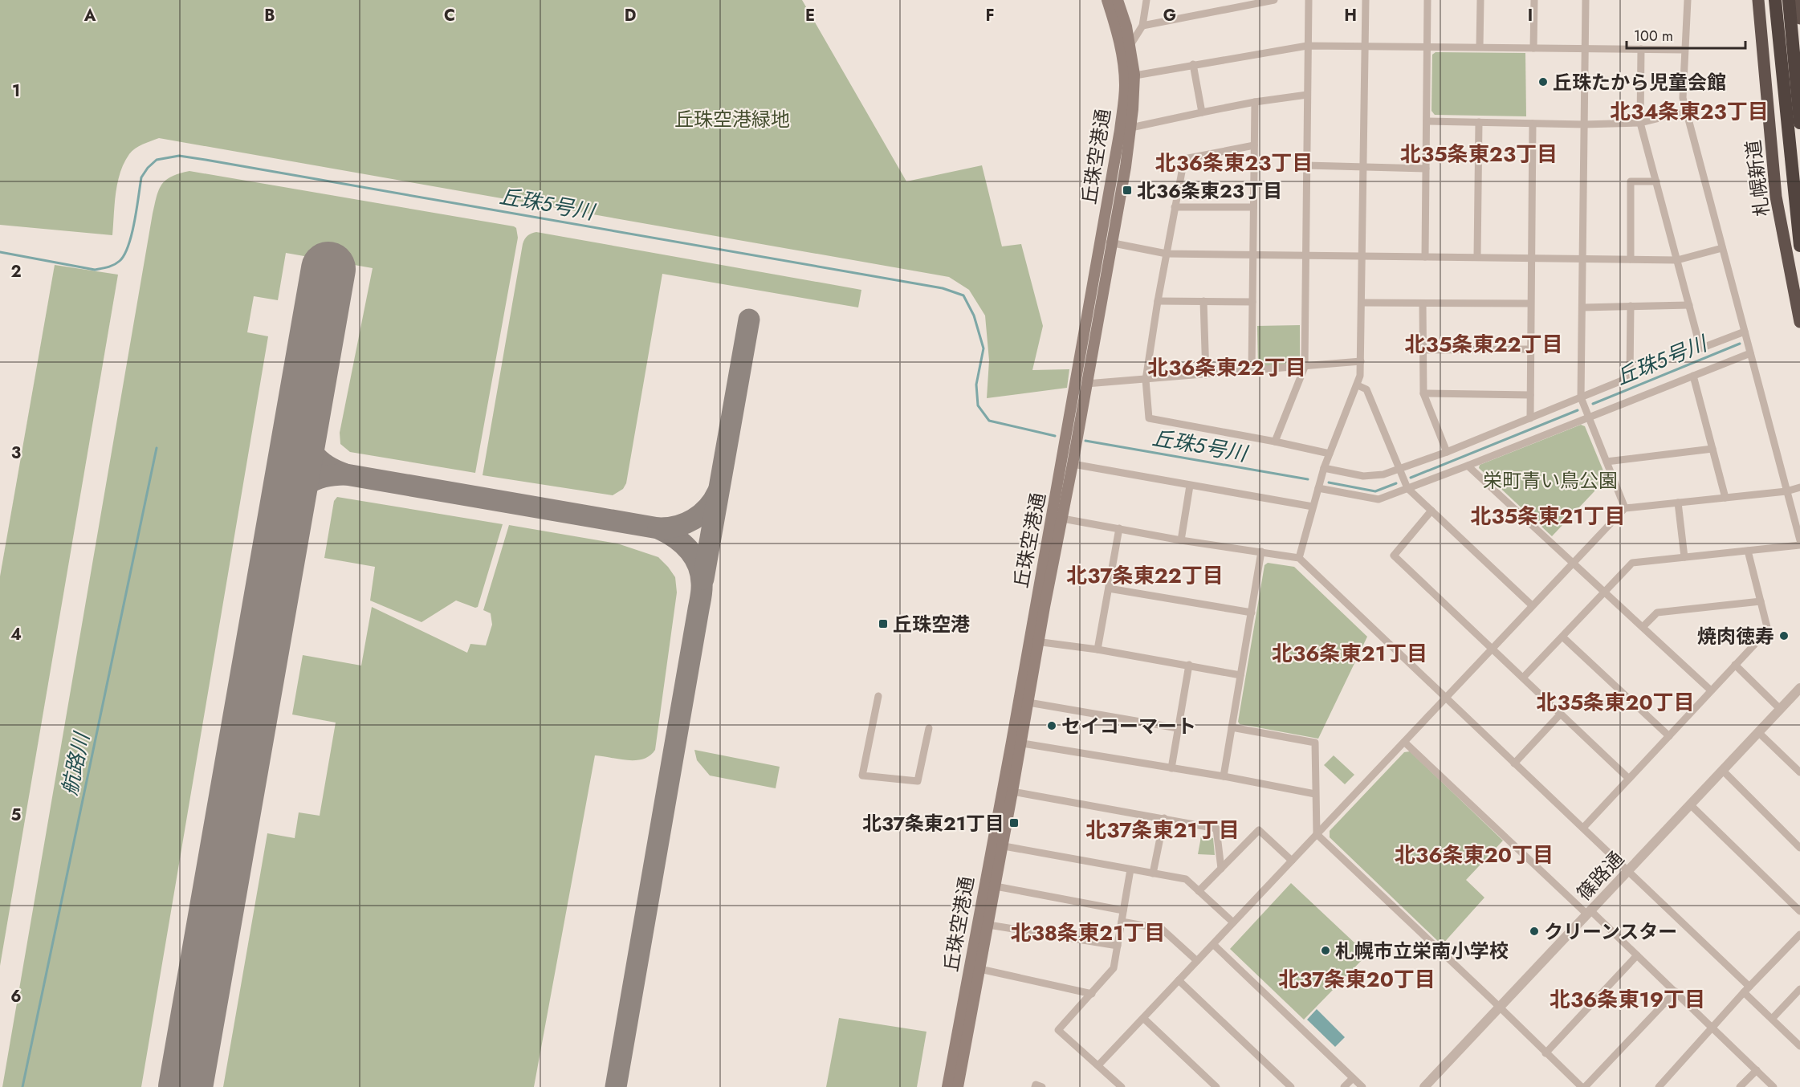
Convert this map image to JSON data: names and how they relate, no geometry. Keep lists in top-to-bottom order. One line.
{"streets":{"highway":["札幌新道"],"main road":["丘珠空港通"],"street":["篠路通"]},"districts":["北34条東23丁目","北35条東23丁目","北36条東23丁目","北35条東22丁目","北36条東22丁目","北35条東21丁目","北37条東22丁目","北36条東21丁目","北35条東20丁目","北37条東21丁目","北36条東20丁目","北38条東21丁目","北37条東20丁目","北36条東19丁目"],"water":["丘珠５号川","航路川"],"parks":["丘珠空港緑地","栄町青い鳥公園"],"places":{"other":["丘珠たから児童会館","焼肉徳寿","セイコーマート","クリーンスター","札幌市立栄南小学校"],"transit":["北36条東23丁目","丘珠空港","北37条東21丁目"]},"scale_bar":"100 m","grid":{"columns":["A","B","C","D","E","F","G","H","I"],"rows":["1","2","3","4","5","6"]}}
